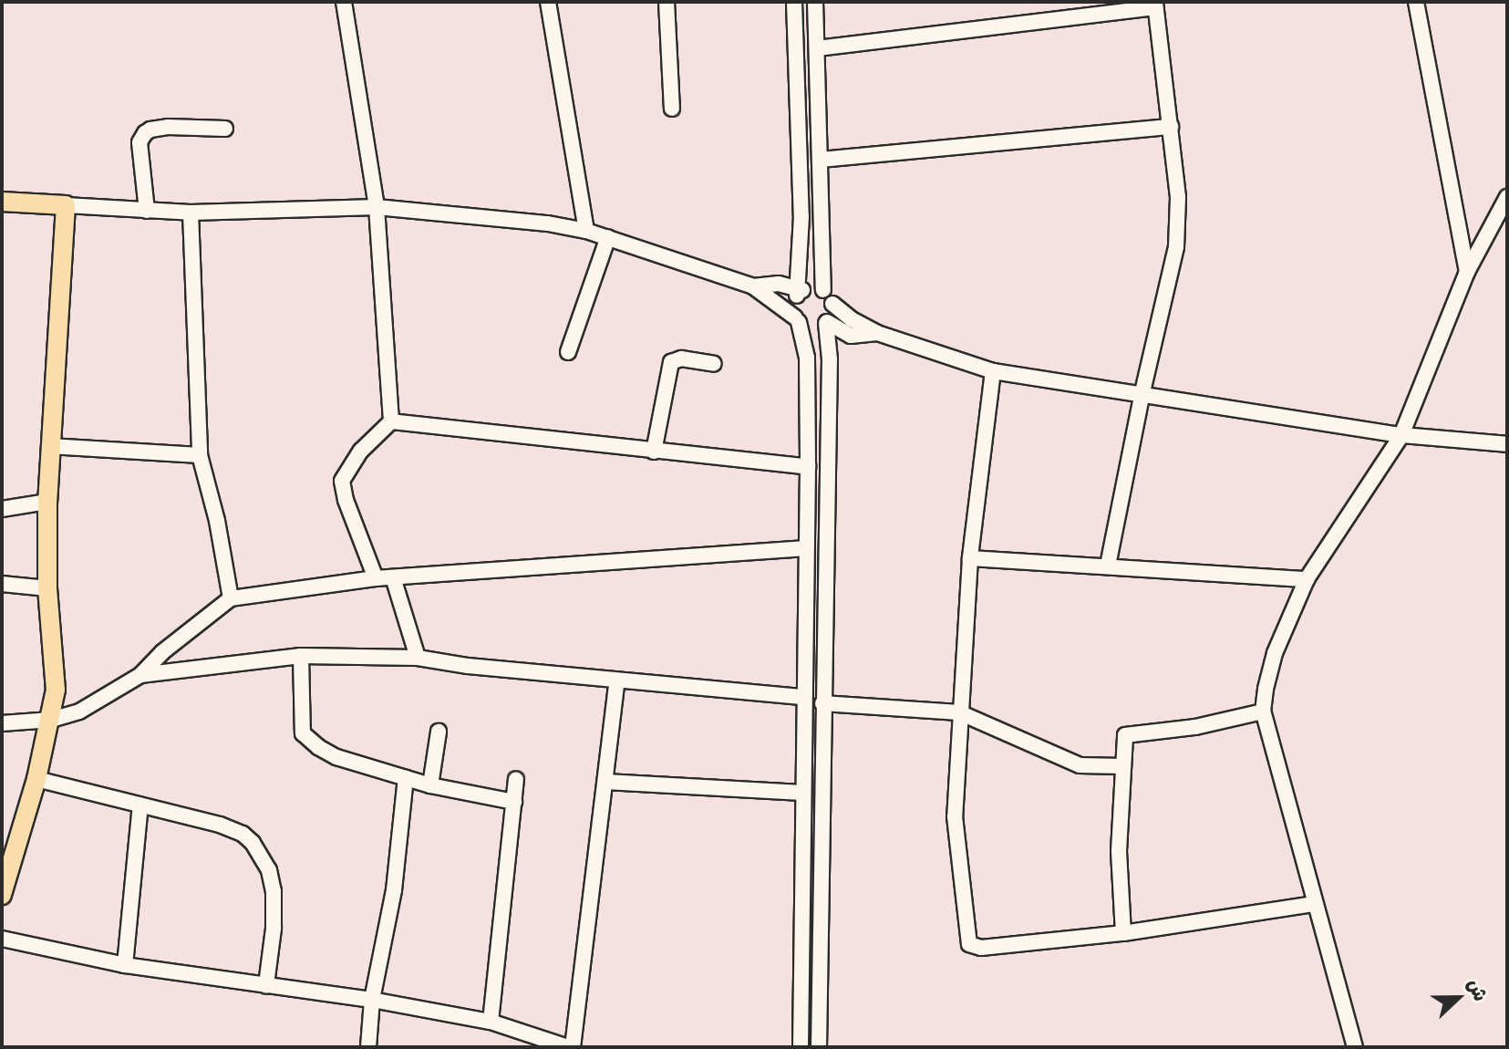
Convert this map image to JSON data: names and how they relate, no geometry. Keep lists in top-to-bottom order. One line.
{"north":"right"}
